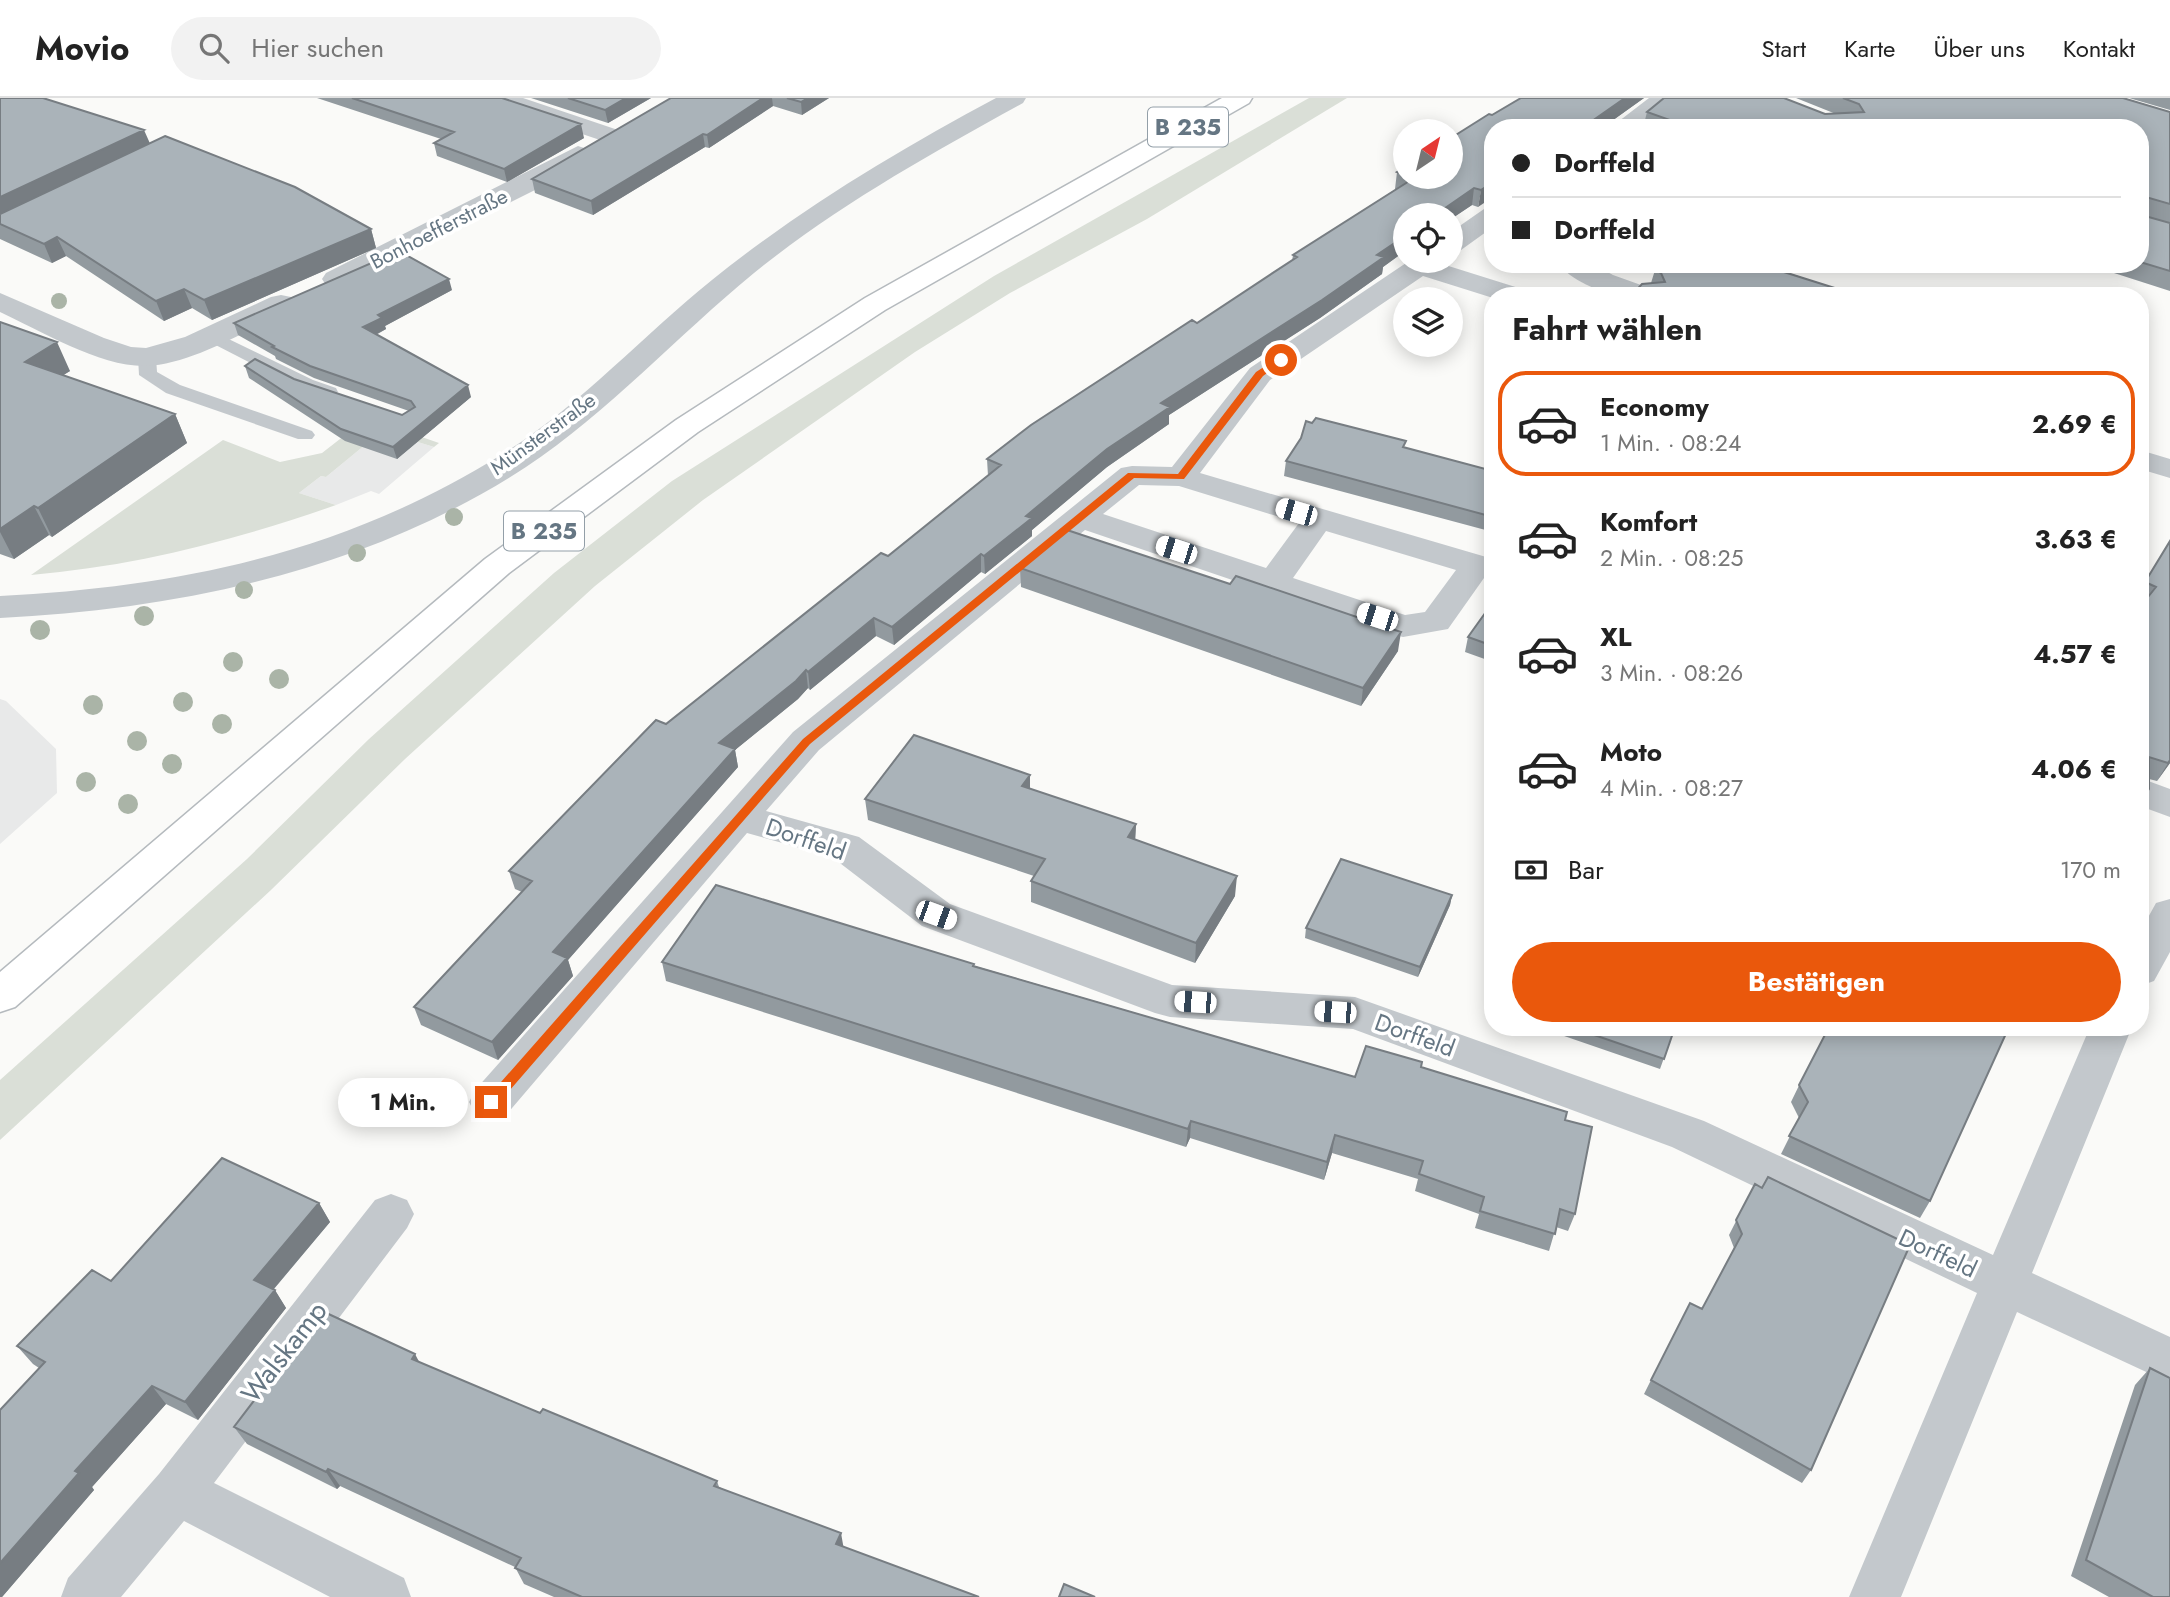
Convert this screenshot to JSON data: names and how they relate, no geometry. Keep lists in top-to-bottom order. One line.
{"streets":{"main road":["B 235"],"street":["Bonhoefferstraße","Münsterstraße","Dorffeld","Walskamp"]},"north":"top right","page":{"header":"Movio","search":"Hier suchen","nav":["Start","Karte","Über uns","Kontakt"],"banner":["Dorffeld","Dorffeld"],"heading":"Fahrt wählen","list":[{"name":"Economy","note":"1 Min. · 08:24","value":"2.69 €"},{"name":"Komfort","note":"2 Min. · 08:25","value":"3.63 €"},{"name":"XL","note":"3 Min. · 08:26","value":"4.57 €"},{"name":"Moto","note":"4 Min. · 08:27","value":"4.06 €"}],"pay":["Bar","170 m"],"buttons":"Bestätigen","bubble":"1 Min."}}
